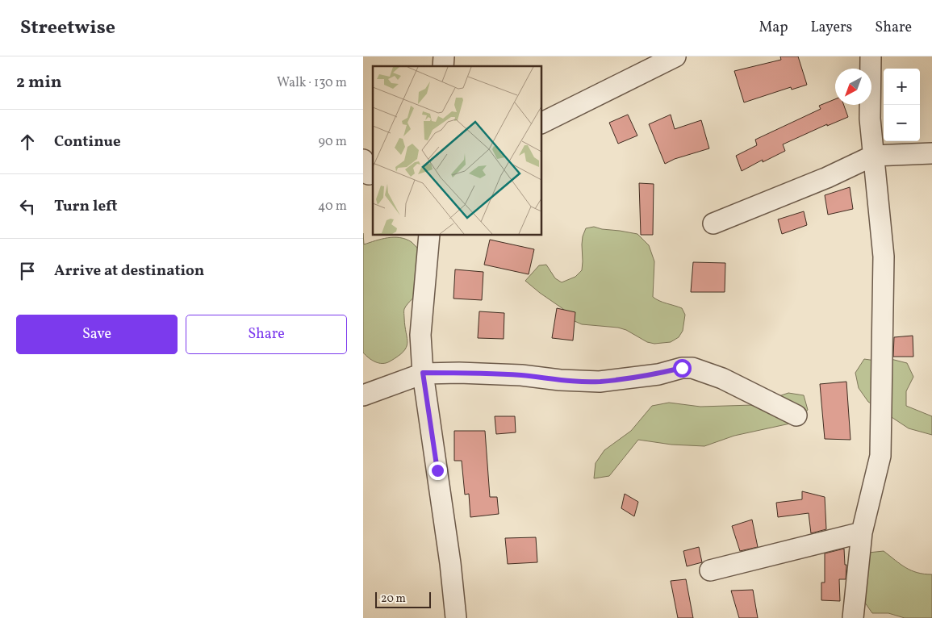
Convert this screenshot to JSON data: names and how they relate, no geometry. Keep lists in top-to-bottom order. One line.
{"scale_bar":"20 m","north":"bottom left","page":{"header":"Streetwise","nav":["Map","Layers","Share"],"heading":["2 min","Walk · 130 m"],"map_buttons":["+","−"],"list":[["Continue","90 m"],["Turn left","40 m"],"Arrive at destination"],"buttons":["Save","Share"],"scale":"20 m"}}
